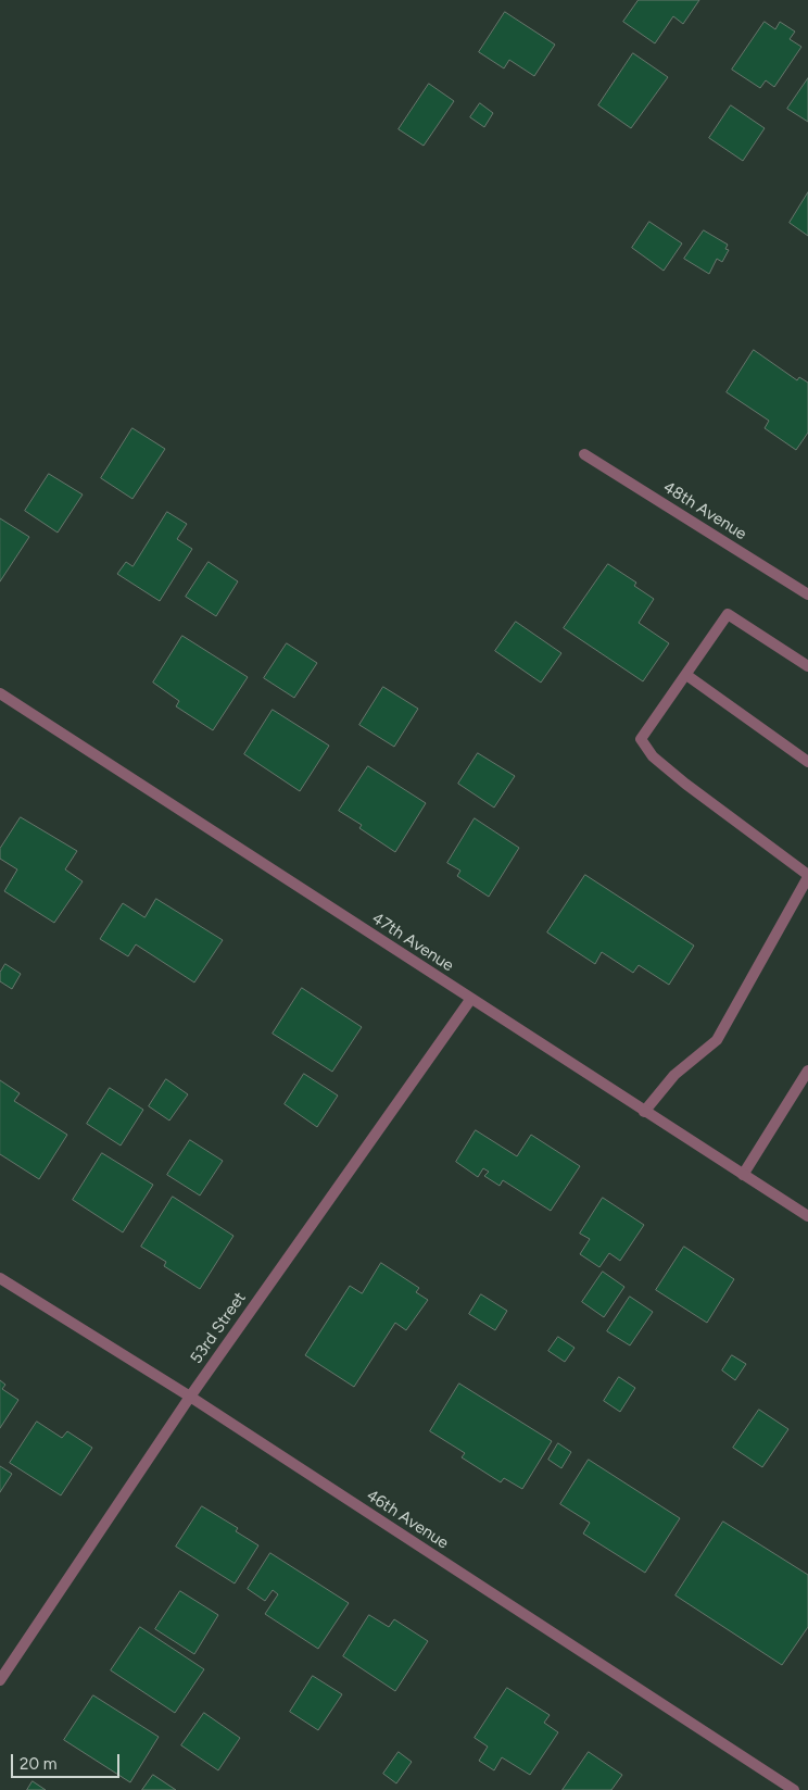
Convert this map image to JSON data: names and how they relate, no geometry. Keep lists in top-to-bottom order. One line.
{"streets":{"street":["48th Avenue","47th Avenue","53rd Street","46th Avenue"]},"crossings":[["47th Avenue","53rd Street"],["53rd Street","46th Avenue"]],"scale_bar":"20 m"}
